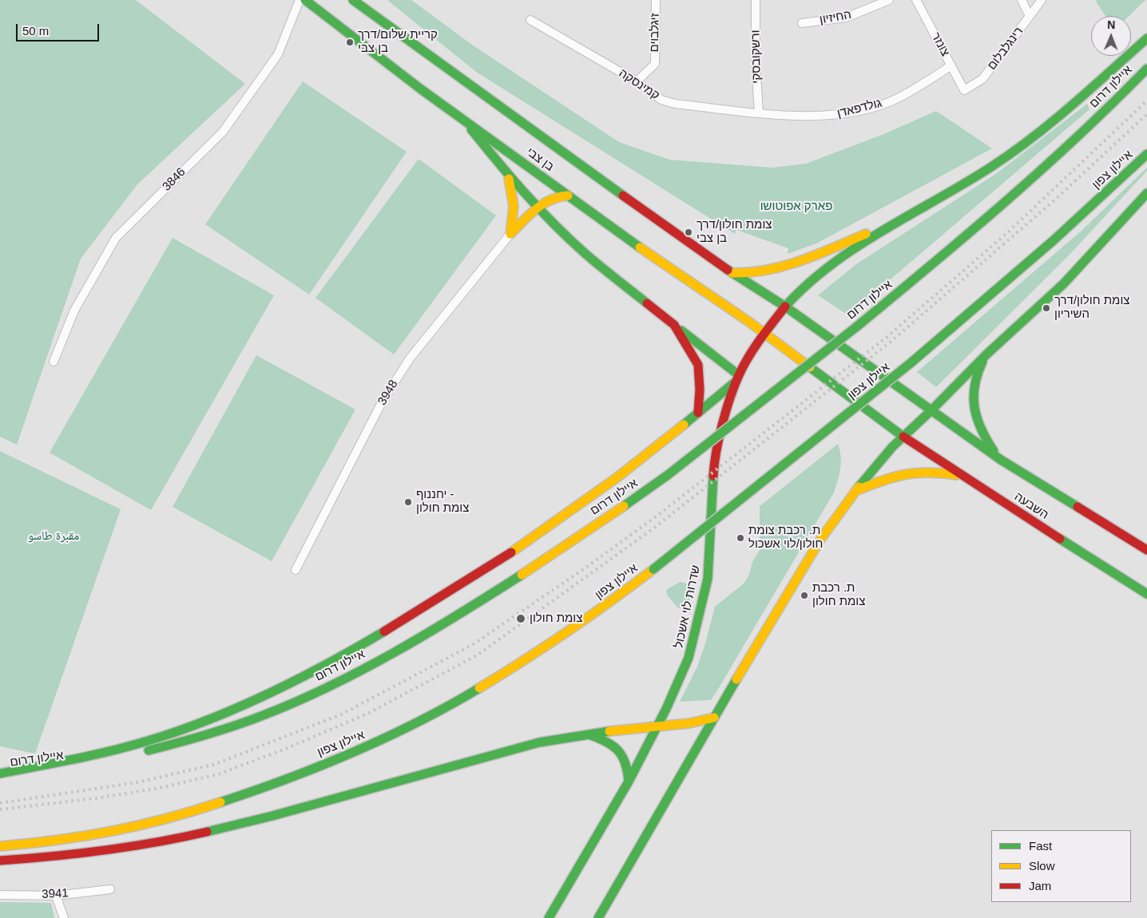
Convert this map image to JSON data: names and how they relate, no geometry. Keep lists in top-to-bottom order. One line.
{"streets":{"main road":["איילון דרום","בן צבי","איילון צפון","השבעה","שדרות לוי אשכול"],"street":["החיזיון","זיגלבוים","צונזר","רינגלבלום","ורשקובסקי","קמינסקה","גולדפאדן","3846","3948","3941"]},"crossings":[["זיגלבוים","קמינסקה"],["צונזר","רינגלבלום"],["צונזר","גולדפאדן"],["ורשקובסקי","קמינסקה"],["ורשקובסקי","גולדפאדן"],["קמינסקה","גולדפאדן"],["בן צבי","השבעה"],["בן צבי","שדרות לוי אשכול"]],"parks":["פארק אפוטושו","مقبرة طاسو"],"places":["קריית שלום/דרך בן צבי","צומת חולון/דרך בן צבי","צומת חולון/דרך השיריון","יחננוף - צומת חולון","ת. רכבת צומת חולון/לוי אשכול","ת. רכבת צומת חולון","צומת חולון"],"legend":["Fast","Slow","Jam"],"scale_bar":"50 m","north":"top"}
